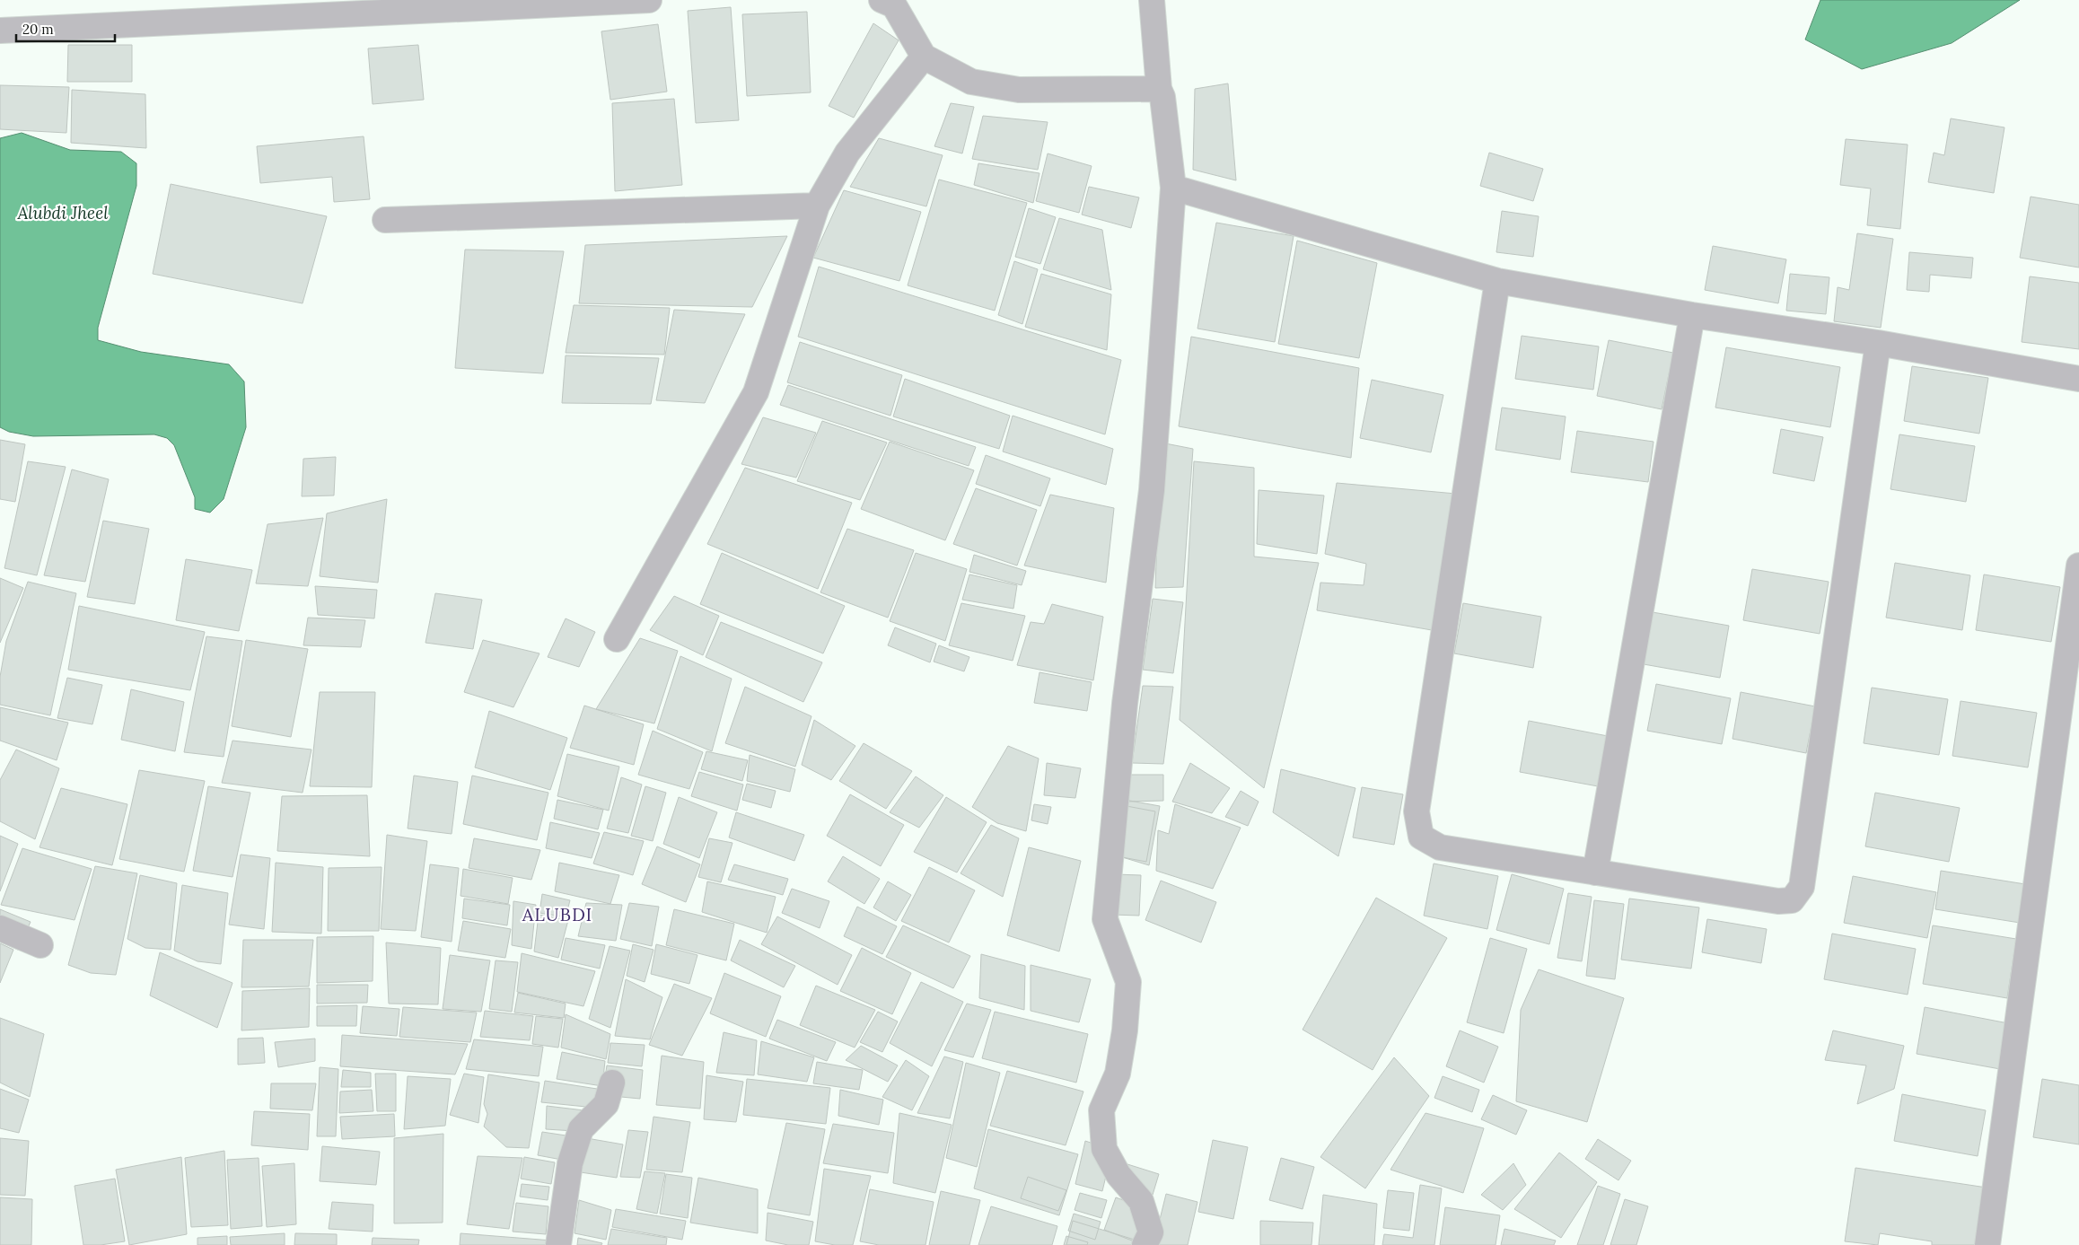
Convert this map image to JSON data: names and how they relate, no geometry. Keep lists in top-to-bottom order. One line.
{"districts":["ALUBDI"],"water":["Alubdi Jheel"],"scale_bar":"20 m"}
